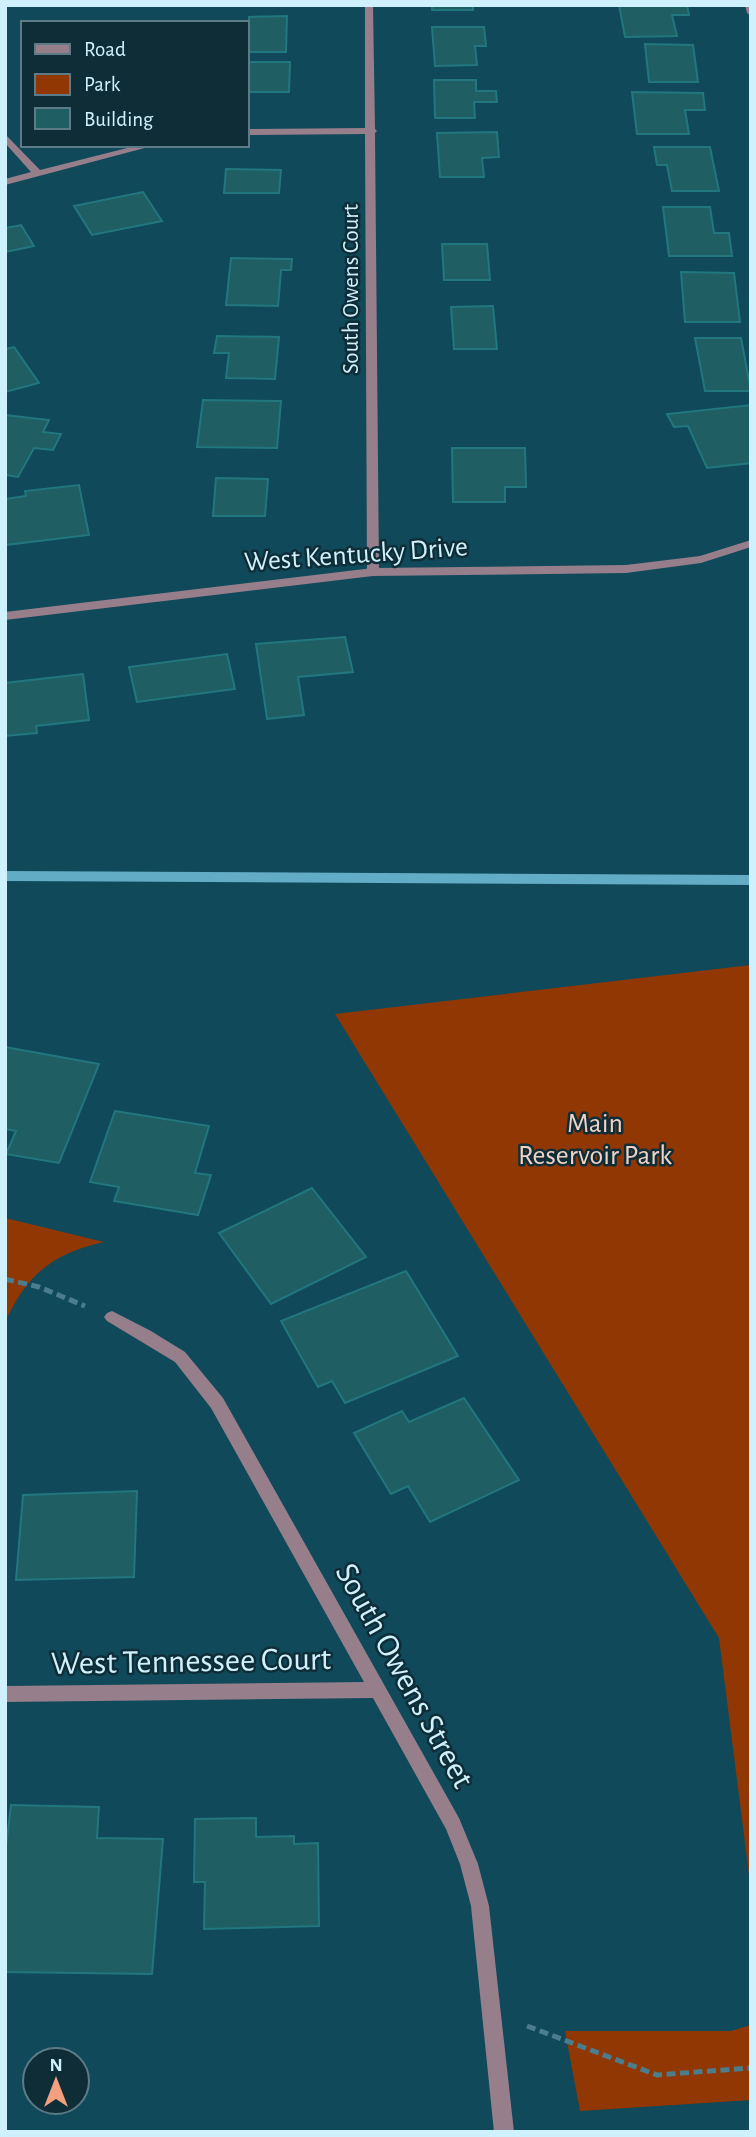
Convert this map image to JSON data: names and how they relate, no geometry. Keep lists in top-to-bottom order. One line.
{"streets":{"street":["South Owens Court","West Kentucky Drive","West Tennessee Court","South Owens Street"]},"crossings":[["South Owens Court","West Kentucky Drive"],["West Tennessee Court","South Owens Street"]],"parks":["Main Reservoir Park"],"legend":["Road","Park","Building"],"north":"top"}
